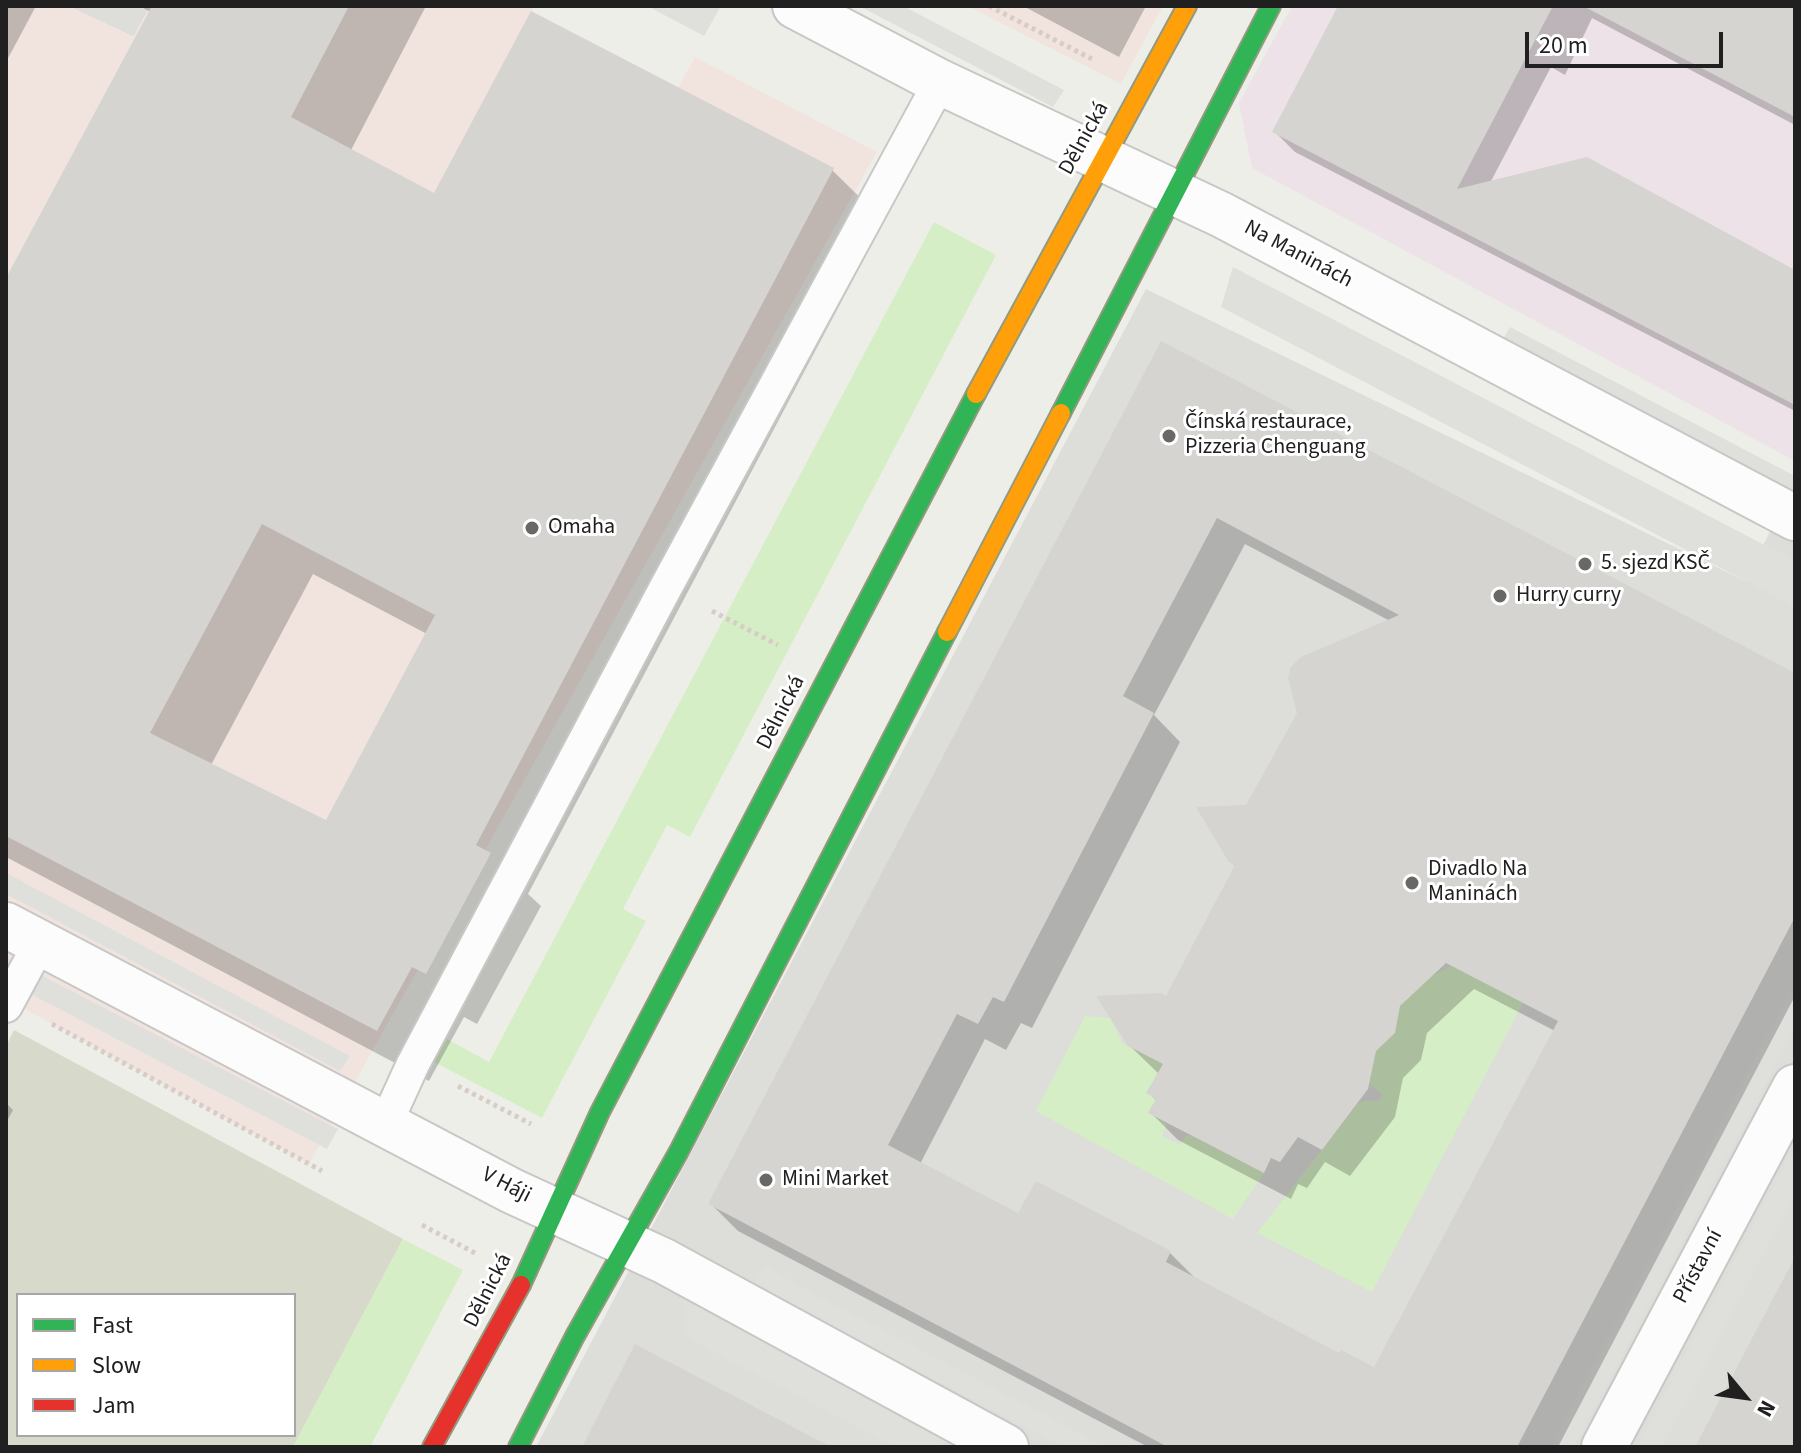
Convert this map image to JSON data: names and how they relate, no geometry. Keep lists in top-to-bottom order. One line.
{"streets":{"street":["Dělnická","Na Maninách","V Háji","Přístavní"]},"crossings":[["Dělnická","Na Maninách"],["Dělnická","V Háji"]],"places":["Čínská restaurace, Pizzeria Chenguang","Omaha","5. sjezd KSČ","Hurry curry","Divadlo Na Maninách","Mini Market"],"legend":["Fast","Slow","Jam"],"scale_bar":"20 m","north":"bottom right"}
